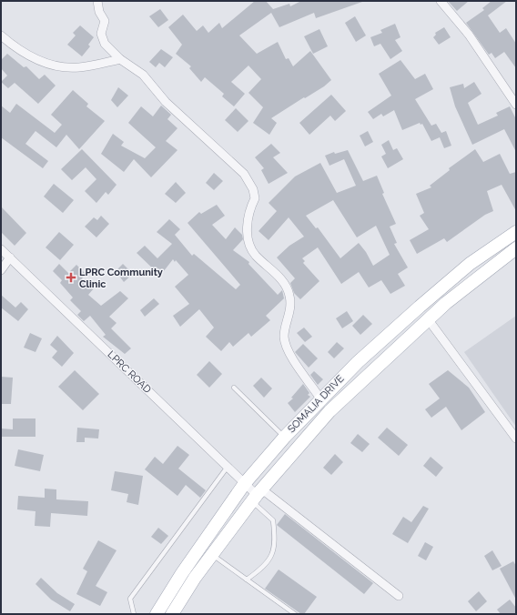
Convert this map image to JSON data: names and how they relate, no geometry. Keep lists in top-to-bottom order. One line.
{"streets":{"main road":["SOMALIA DRIVE"],"street":["LPRC ROAD"]},"crossings":[["LPRC ROAD","SOMALIA DRIVE"]],"places":{"health":["LPRC Community Clinic"]}}
